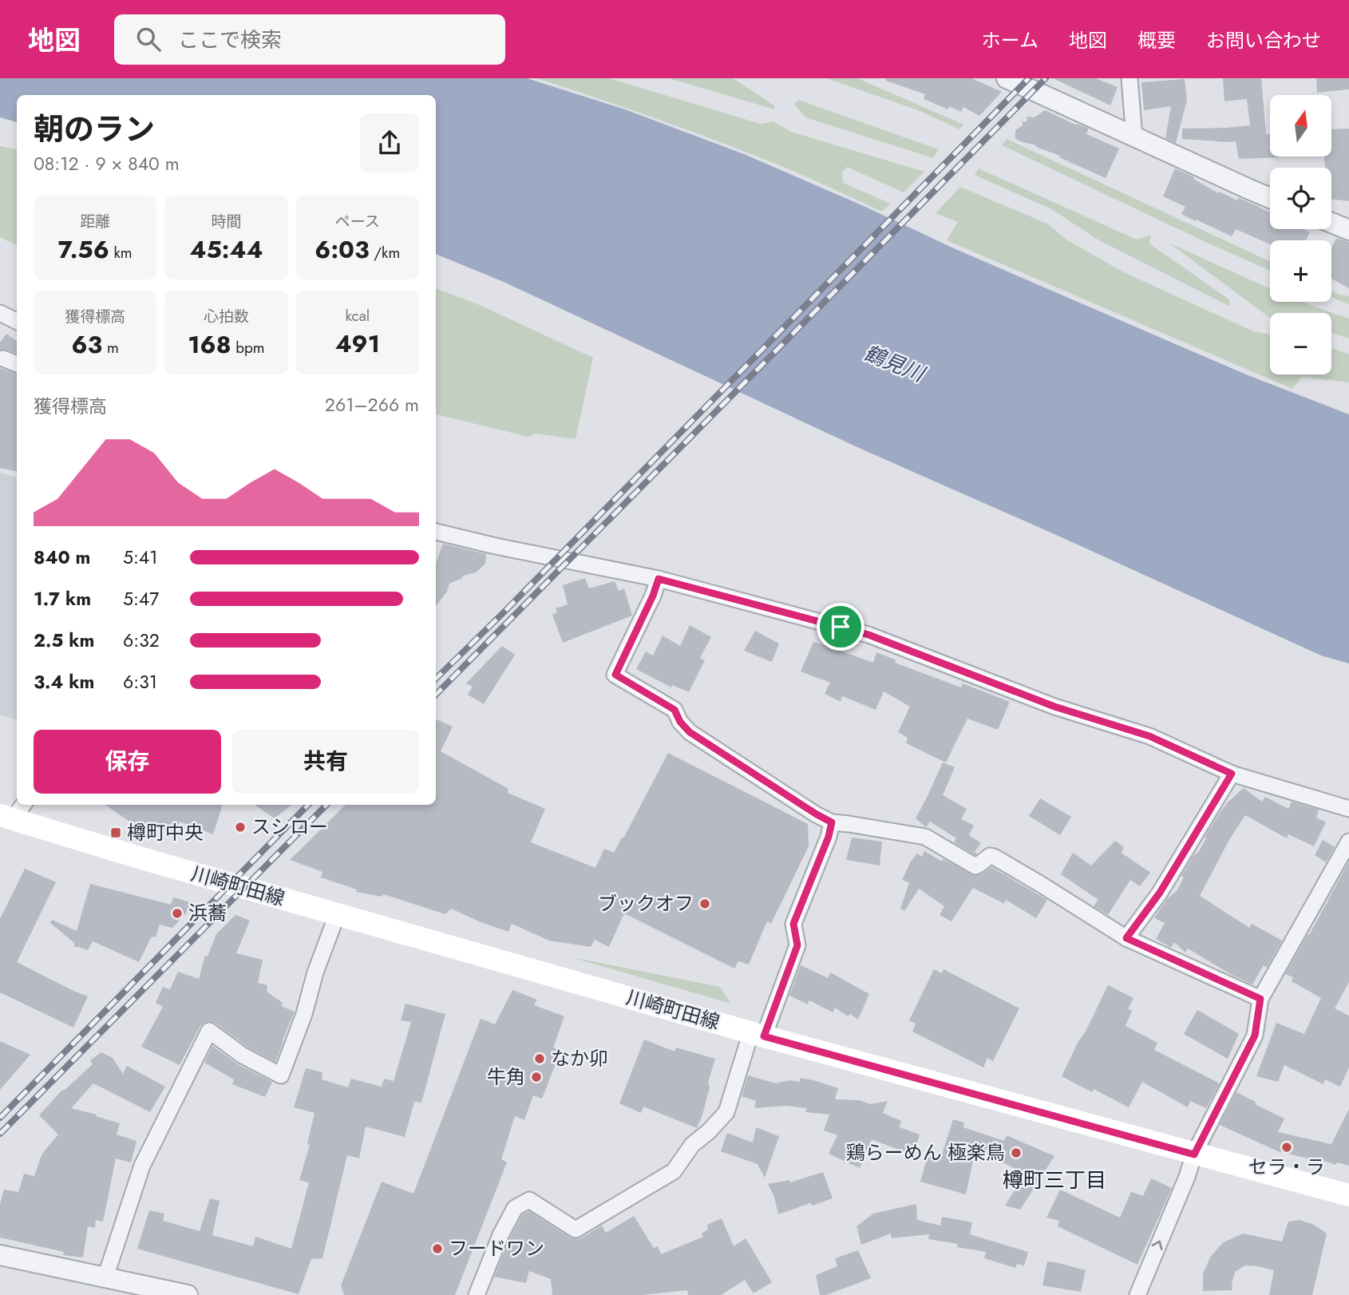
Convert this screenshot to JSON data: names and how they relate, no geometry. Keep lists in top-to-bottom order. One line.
{"streets":{"main road":["川崎町田線"]},"districts":["樽町三丁目"],"water":["鶴見川"],"places":{"other":["スシロー","ブックオフ","浜蕎","なか卯","牛角","セラ・ラ","鶏らーめん 極楽鳥","フードワン"],"transit":["樽町中央"]},"north":"top","page":{"header":"地図","search":"ここで検索","nav":["ホーム","地図","概要","お問い合わせ"],"map_buttons":["+","−"],"heading":["朝のラン","08:12 · 9 × 840 m"],"stats":[["距離","7.56 km"],["時間","45:44"],["ペース","6:03 /km"],["獲得標高","63 m"],["心拍数","168 bpm"],["kcal","491"]],"chart":["獲得標高","261–266 m"],"list":[{"name":"840 m","note":"5:41"},{"name":"1.7 km","note":"5:47"},{"name":"2.5 km","note":"6:32"},{"name":"3.4 km","note":"6:31"}],"buttons":["保存","共有"]}}
